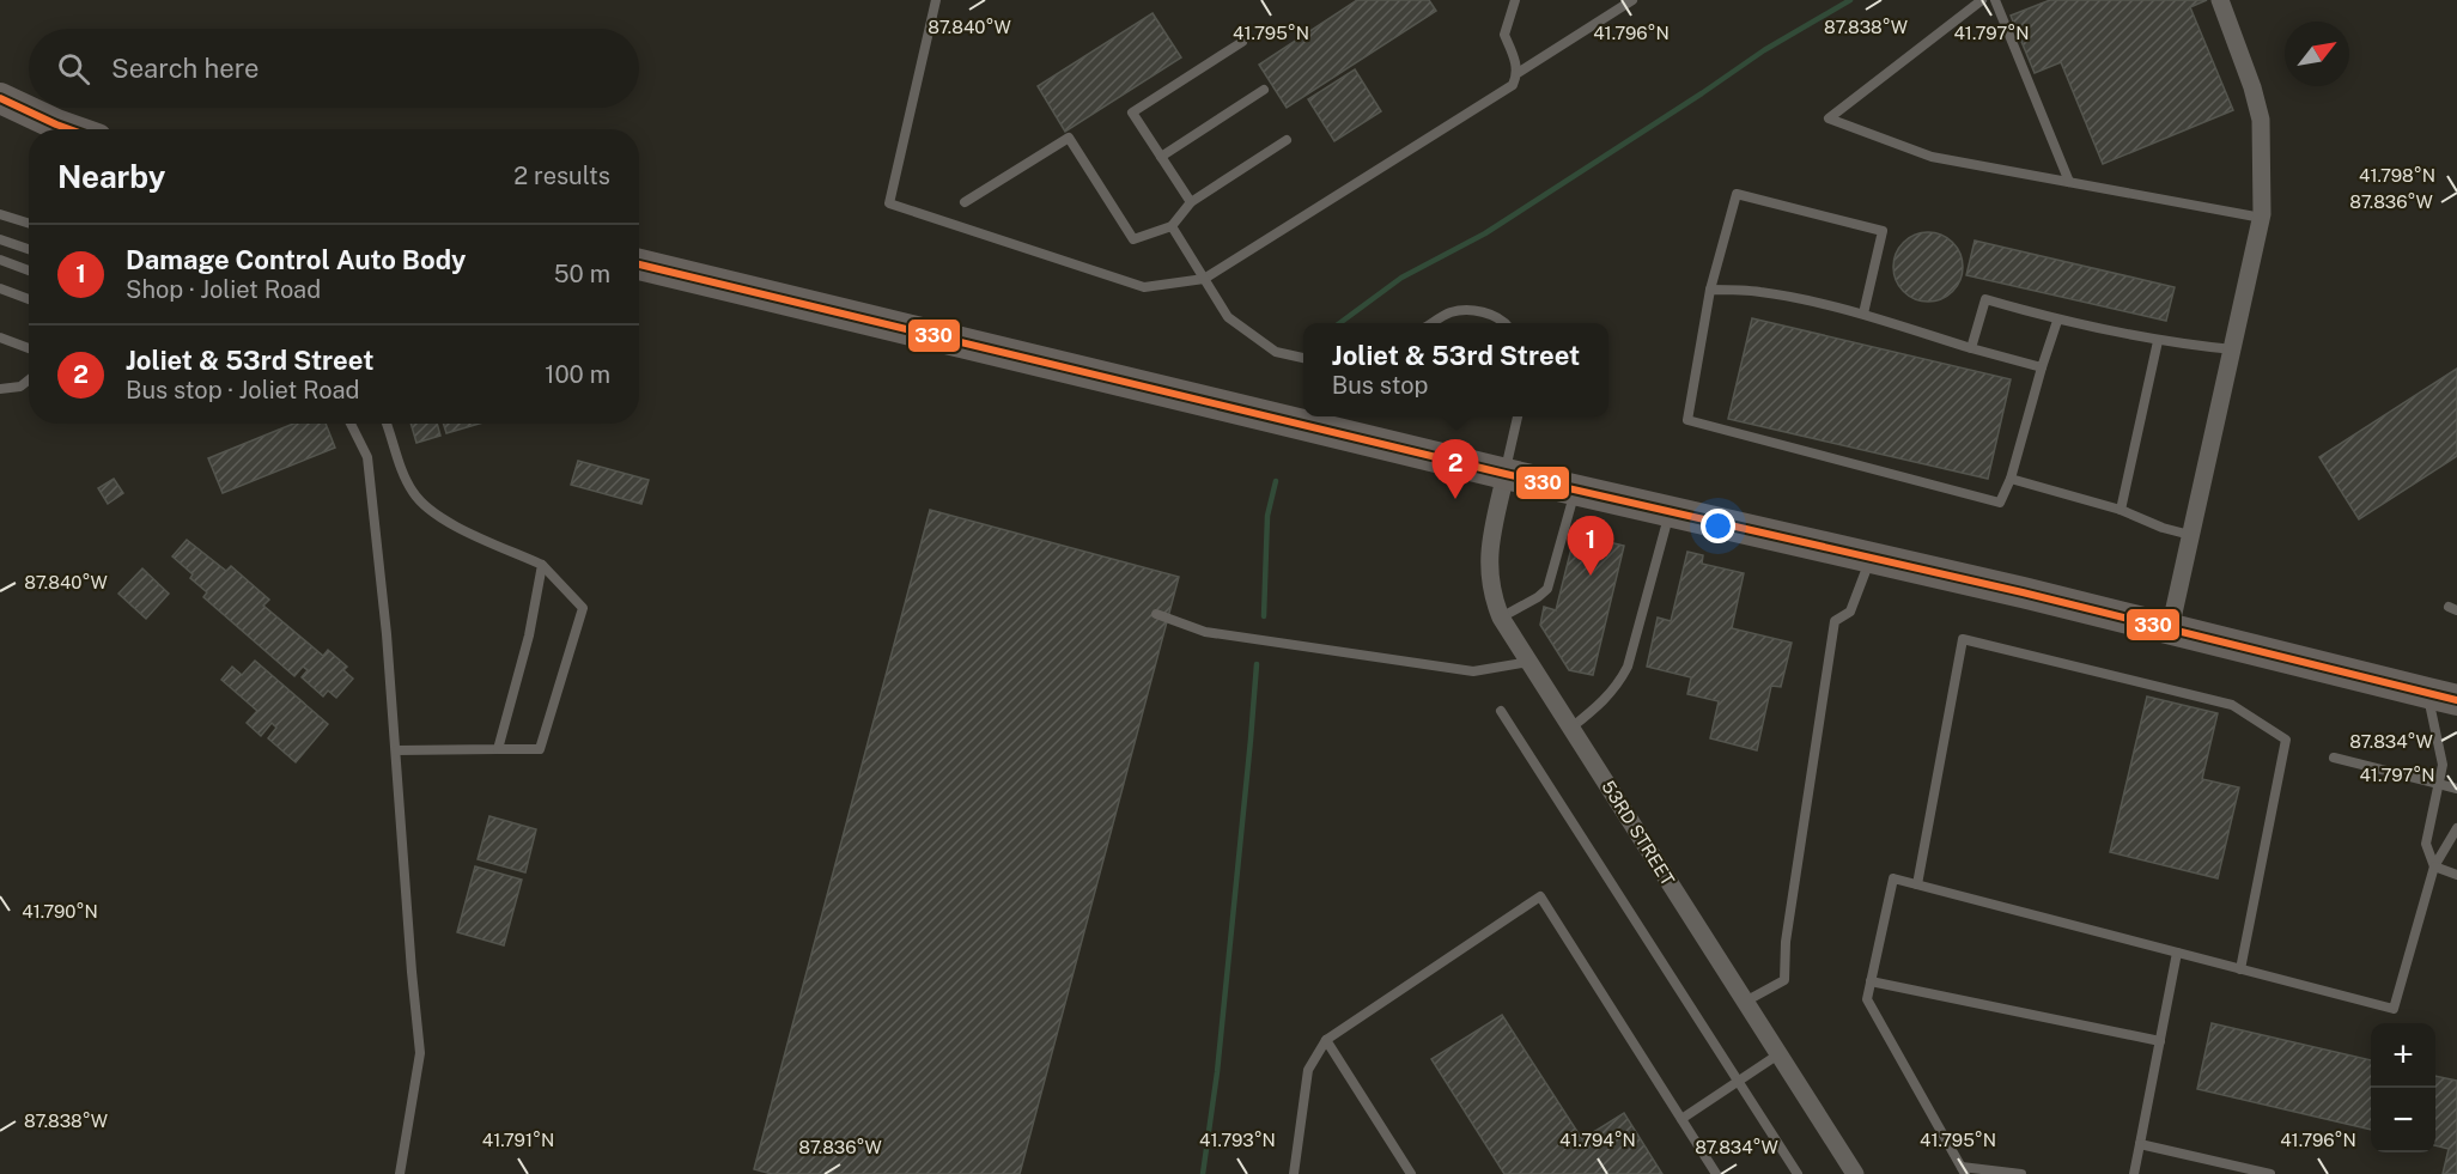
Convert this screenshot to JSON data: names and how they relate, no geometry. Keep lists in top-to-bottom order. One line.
{"streets":{"street":["53RD STREET"]},"lines":["transit line 330"],"north":"top right","page":{"search":"Search here","heading":["Nearby","2 results"],"list":[{"mark":"1","name":"Damage Control Auto Body","note":"Shop · Joliet Road","value":"50 m"},{"mark":"2","name":"Joliet & 53rd Street","note":"Bus stop · Joliet Road","value":"100 m"}],"popup":["Joliet & 53rd Street","Bus stop"],"pins":["2","1"],"map_buttons":["+","−"]},"coordinates":["87.838°W","87.840°W","41.797°N","41.795°N","41.796°N","41.798°N","87.836°W","87.834°W","41.790°N","41.791°N","41.793°N","41.794°N"]}
